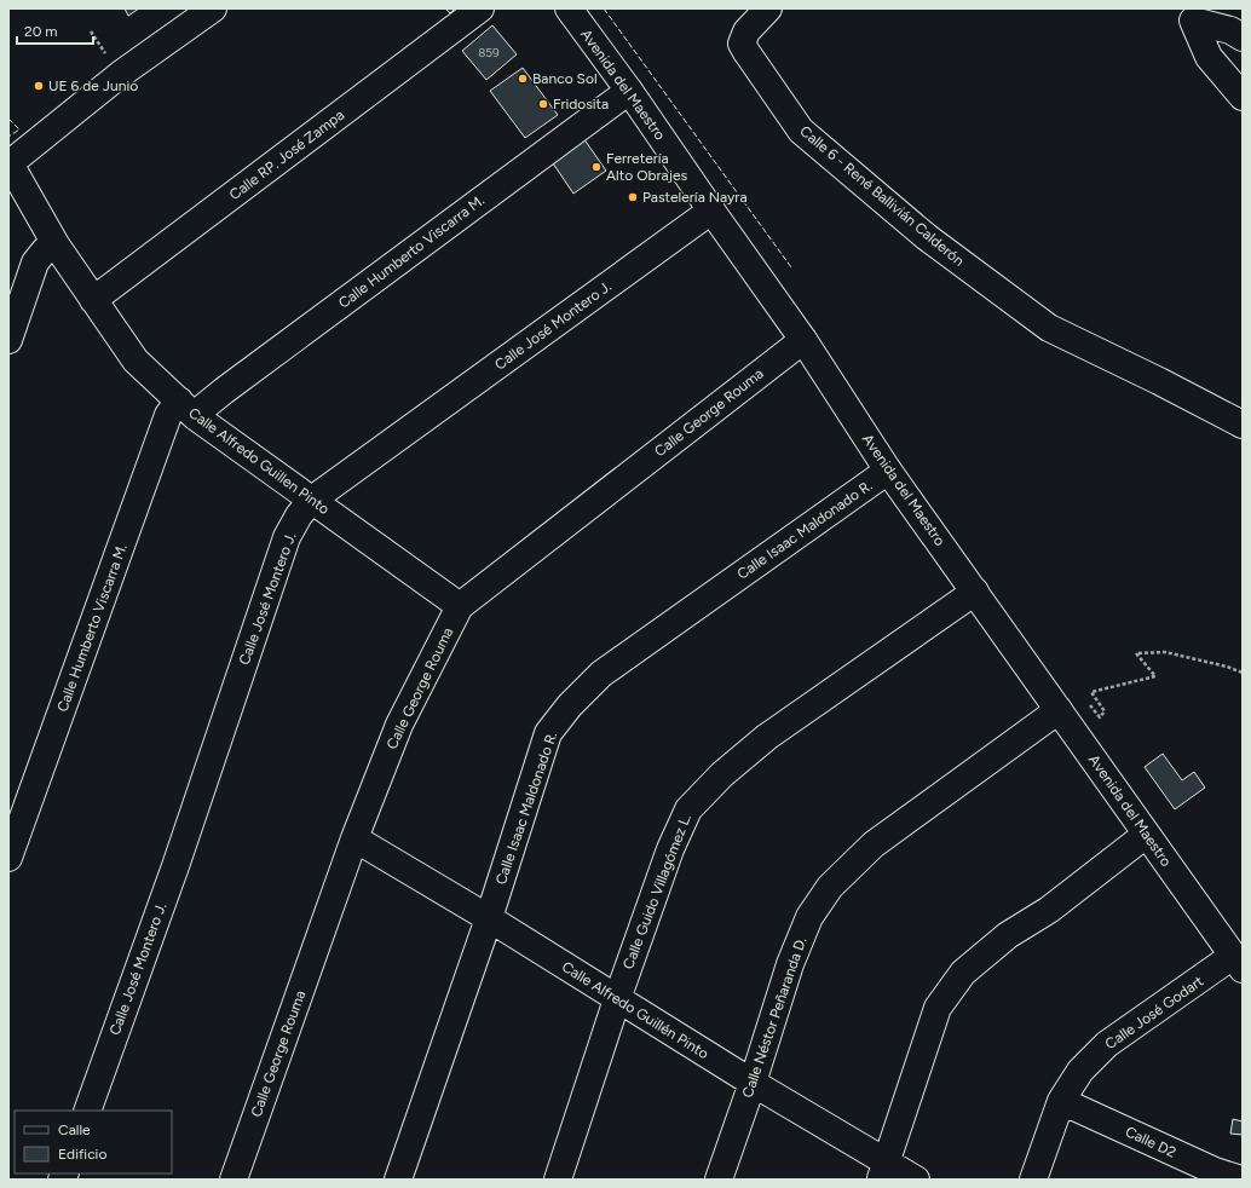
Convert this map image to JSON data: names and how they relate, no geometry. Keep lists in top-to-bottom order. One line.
{"streets":{"street":["Avenida del Maestro","Calle RP. José Zampa","Calle 6 - René Ballivián Calderón","Calle Humberto Viscarra M.","Calle José Montero J.","Calle George Rouma","Calle Alfredo Guillen Pinto","Calle Isaac Maldonado R.","Calle Guido Villagómez L.","Calle Alfredo Guillén Pinto","Calle José Godart","Calle Néstor Peñaranda D.","Calle D2"]},"crossings":[["Avenida del Maestro","Calle Humberto Viscarra M."],["Avenida del Maestro","Calle José Montero J."],["Avenida del Maestro","Calle George Rouma"],["Avenida del Maestro","Calle Isaac Maldonado R."],["Avenida del Maestro","Calle Guido Villagómez L."],["Avenida del Maestro","Calle José Godart"],["Avenida del Maestro","Calle Néstor Peñaranda D."],["Calle RP. José Zampa","Calle Alfredo Guillen Pinto"],["Calle Humberto Viscarra M.","Calle Alfredo Guillen Pinto"],["Calle José Montero J.","Calle Alfredo Guillen Pinto"],["Calle George Rouma","Calle Alfredo Guillen Pinto"],["Calle George Rouma","Calle Alfredo Guillén Pinto"],["Calle Isaac Maldonado R.","Calle Alfredo Guillén Pinto"],["Calle Guido Villagómez L.","Calle Alfredo Guillén Pinto"],["Calle Alfredo Guillén Pinto","Calle Néstor Peñaranda D."],["Calle José Godart","Calle D2"]],"places":["Banco Sol","UE 6 de Junio","Fridosita","Ferretería Alto Obrajes","Pastelería Nayra"],"house_numbers":["859"],"legend":["Calle","Edificio"],"scale_bar":"20 m"}
